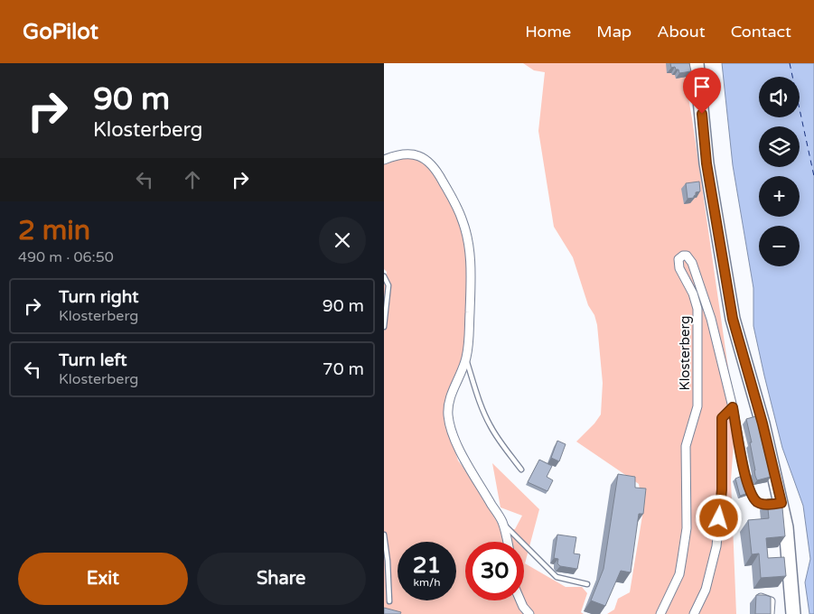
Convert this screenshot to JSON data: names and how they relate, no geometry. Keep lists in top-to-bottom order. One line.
{"streets":{"street":["Klosterberg"]},"page":{"header":"GoPilot","nav":["Home","Map","About","Contact"],"turn":["90 m","Klosterberg"],"map_buttons":["+","−"],"heading":["2 min","490 m · 06:50"],"list":[{"name":"Turn right","note":"Klosterberg","value":"90 m"},{"name":"Turn left","note":"Klosterberg","value":"70 m"}],"speed":"21 km/h","limit":"30","buttons":["Exit","Share"]}}
